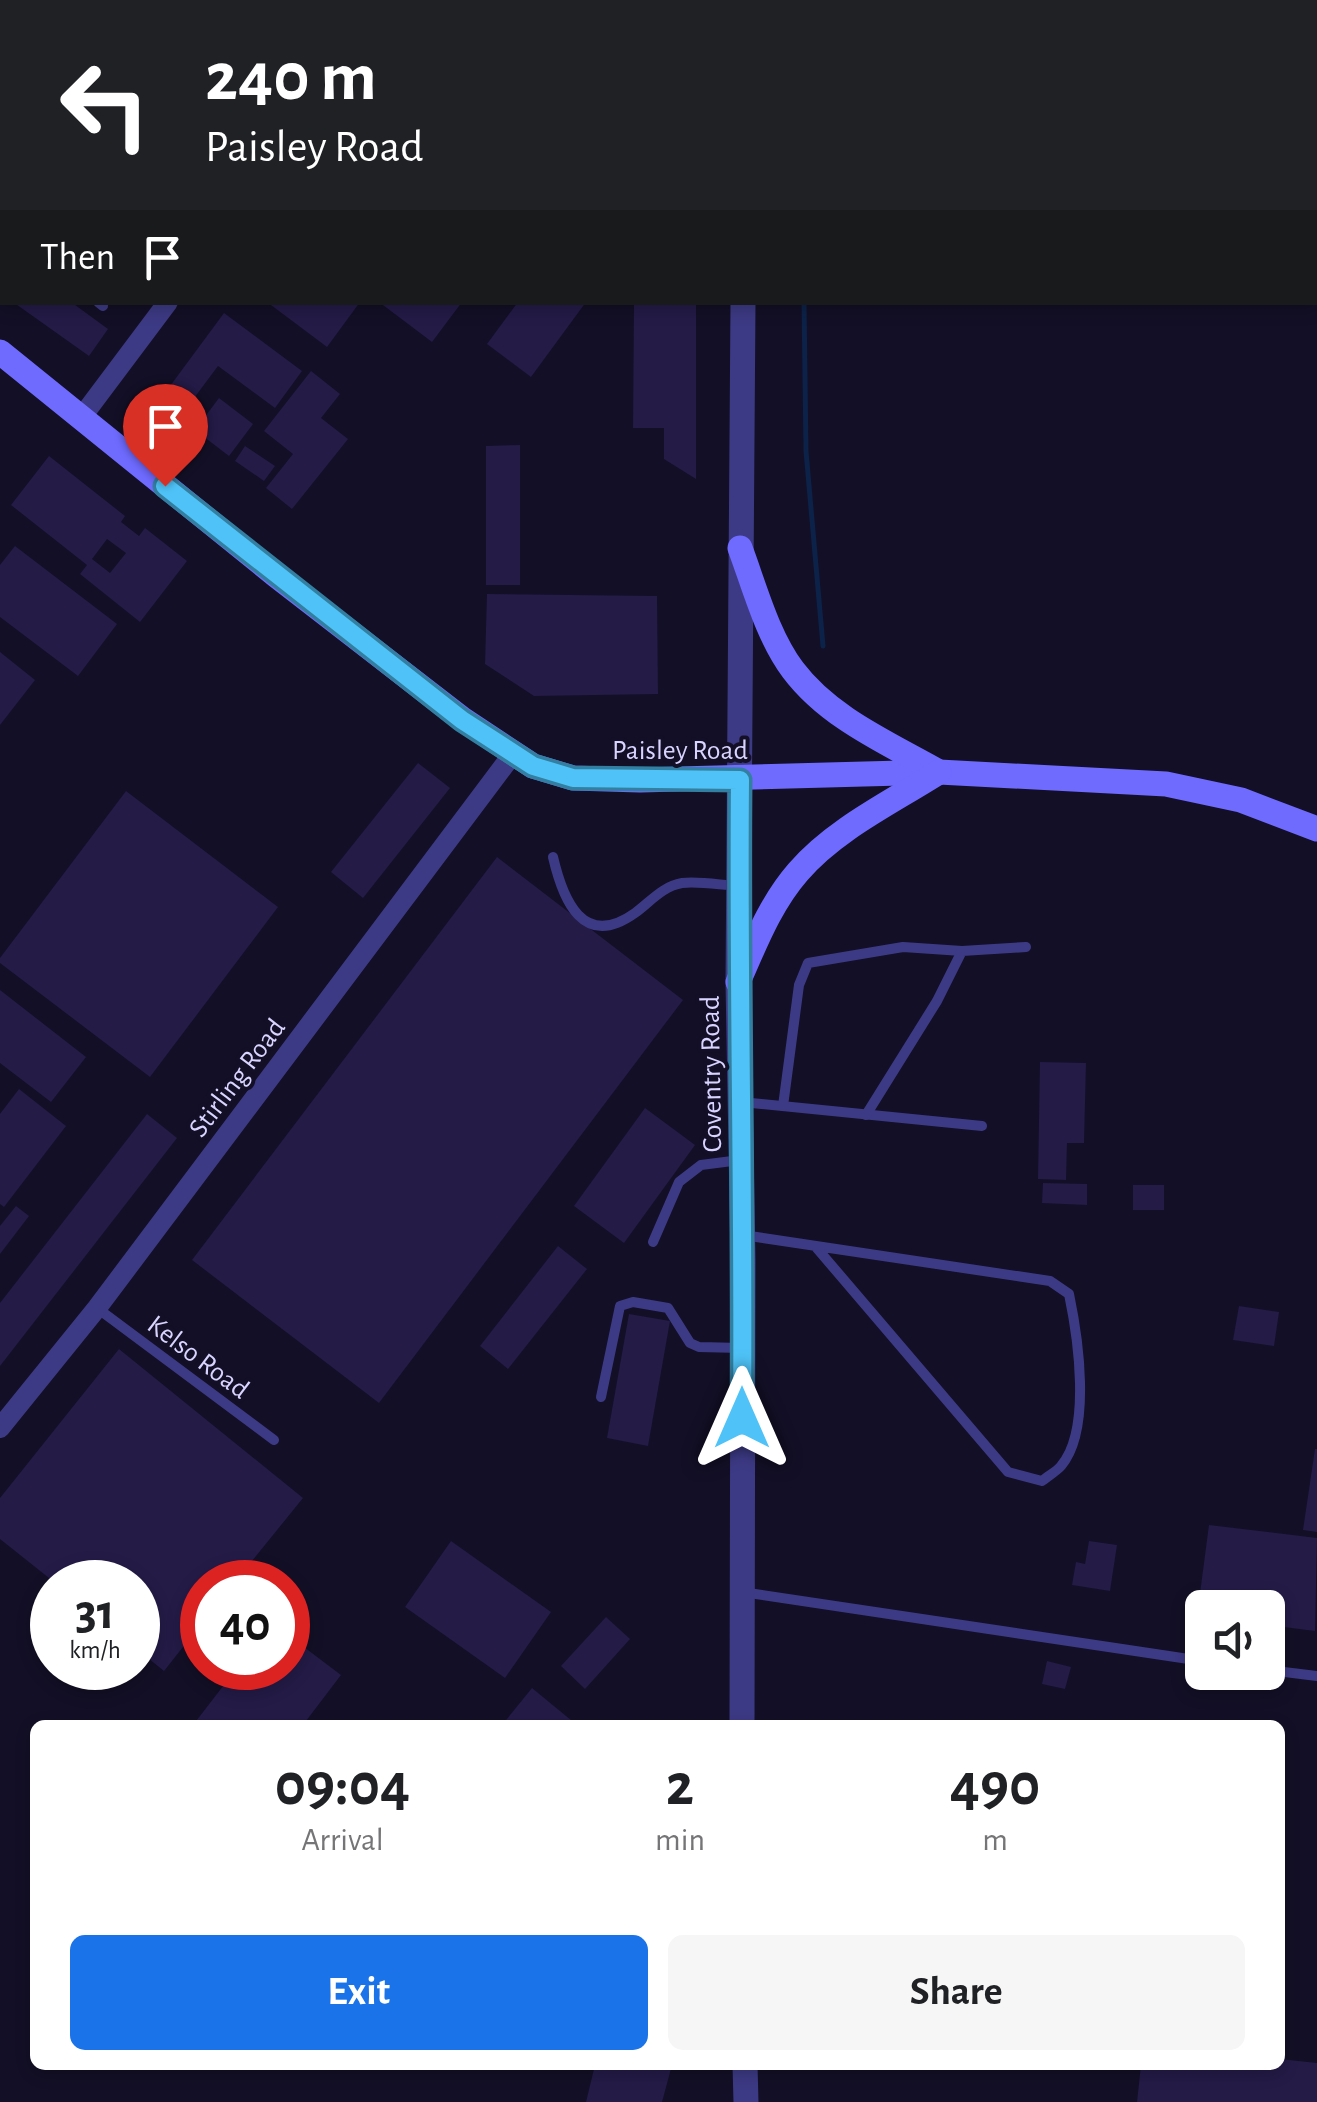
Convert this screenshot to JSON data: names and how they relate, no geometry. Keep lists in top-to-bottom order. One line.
{"streets":{"main road":["Paisley Road"],"street":["Coventry Road","Stirling Road"],"lane":["Kelso Road"]},"crossings":[["Paisley Road","Coventry Road"],["Paisley Road","Stirling Road"],["Stirling Road","Kelso Road"]],"page":{"turn":["240 m","Paisley Road"],"then":"Then","speed":"31 km/h","limit":"40","eta":["09:04","Arrival","2","min","490","m"],"buttons":["Exit","Share"]}}
